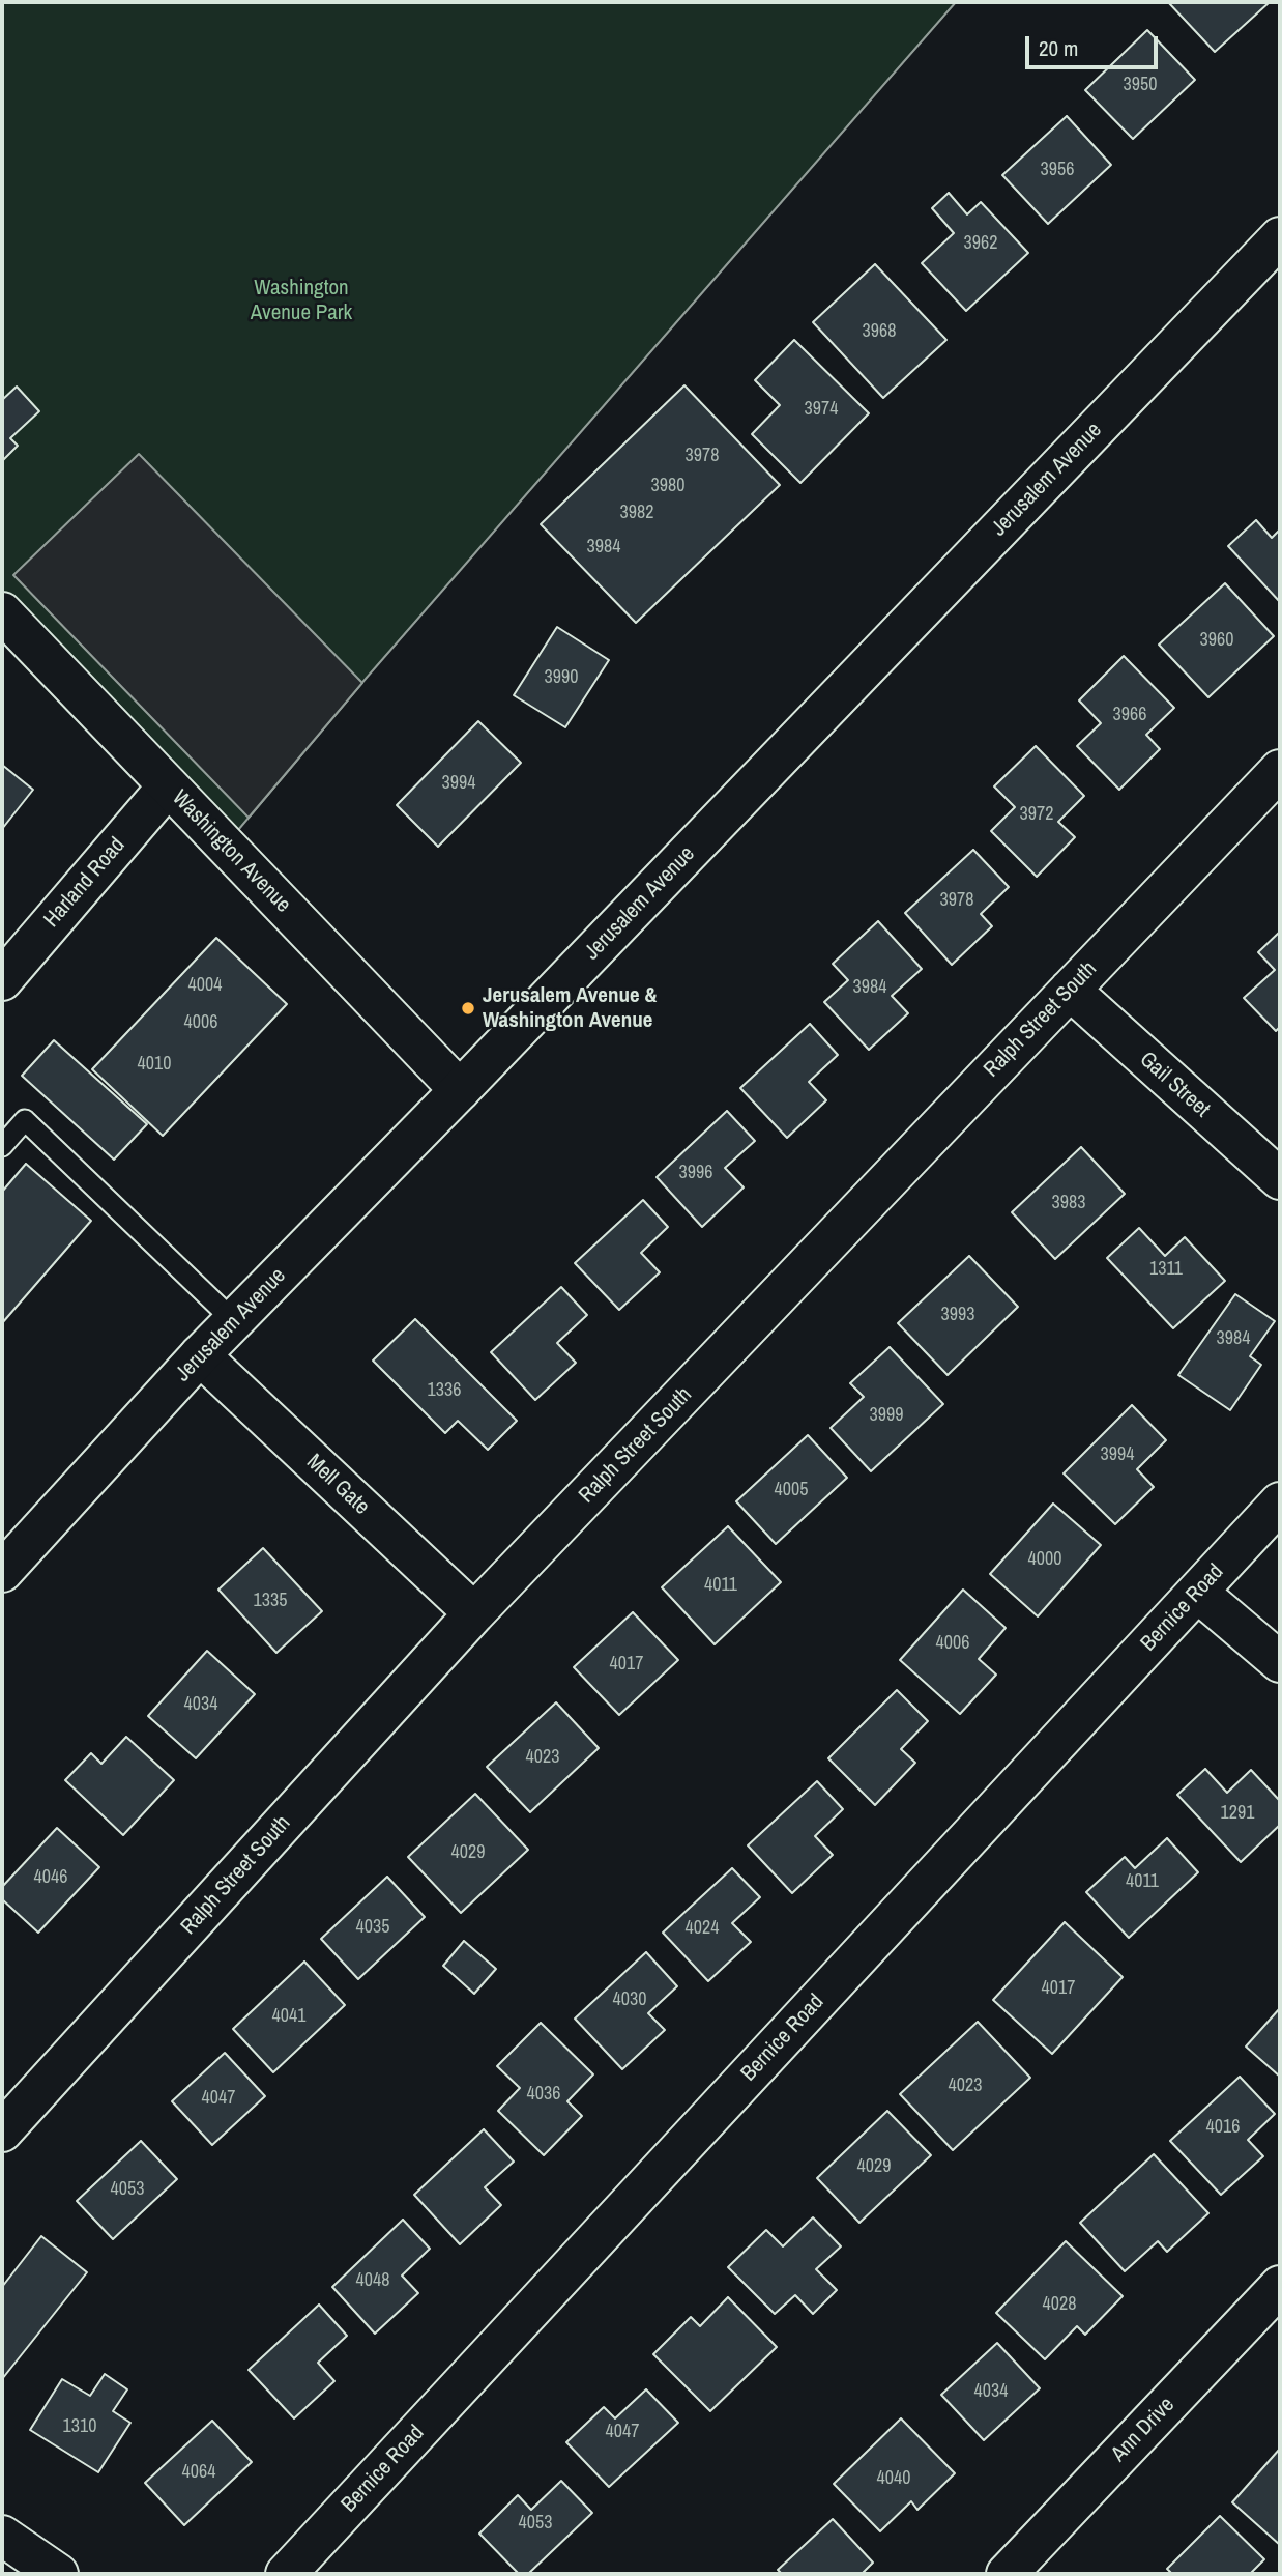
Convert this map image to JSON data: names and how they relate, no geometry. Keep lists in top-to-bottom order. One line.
{"streets":{"street":["Jerusalem Avenue","Washington Avenue","Harland Road","Ralph Street South","Gail Street","Mell Gate","Bernice Road","Ann Drive"]},"crossings":[["Jerusalem Avenue","Washington Avenue"],["Jerusalem Avenue","Mell Gate"],["Washington Avenue","Harland Road"],["Ralph Street South","Gail Street"],["Ralph Street South","Mell Gate"]],"parks":["Washington Avenue Park"],"places":["Jerusalem Avenue & Washington Avenue"],"house_numbers":["3950","3956","3962","3968","3974","3978","3980","3982","3984","3960","3990","3966","3994","3972","3978","4004","3984","4006","4010","3996","3983","1311","3993","3984","1336","3999","3994","4005","4000","4011","1335","4006","4017","4034","4023","1291","4029","4046","4011","4035","4024","4017","4030","4041","4023","4036","4047","4016","4029","4053","4048","4028","4034","1310","4047","4064","4040","4053"],"scale_bar":"20 m"}
